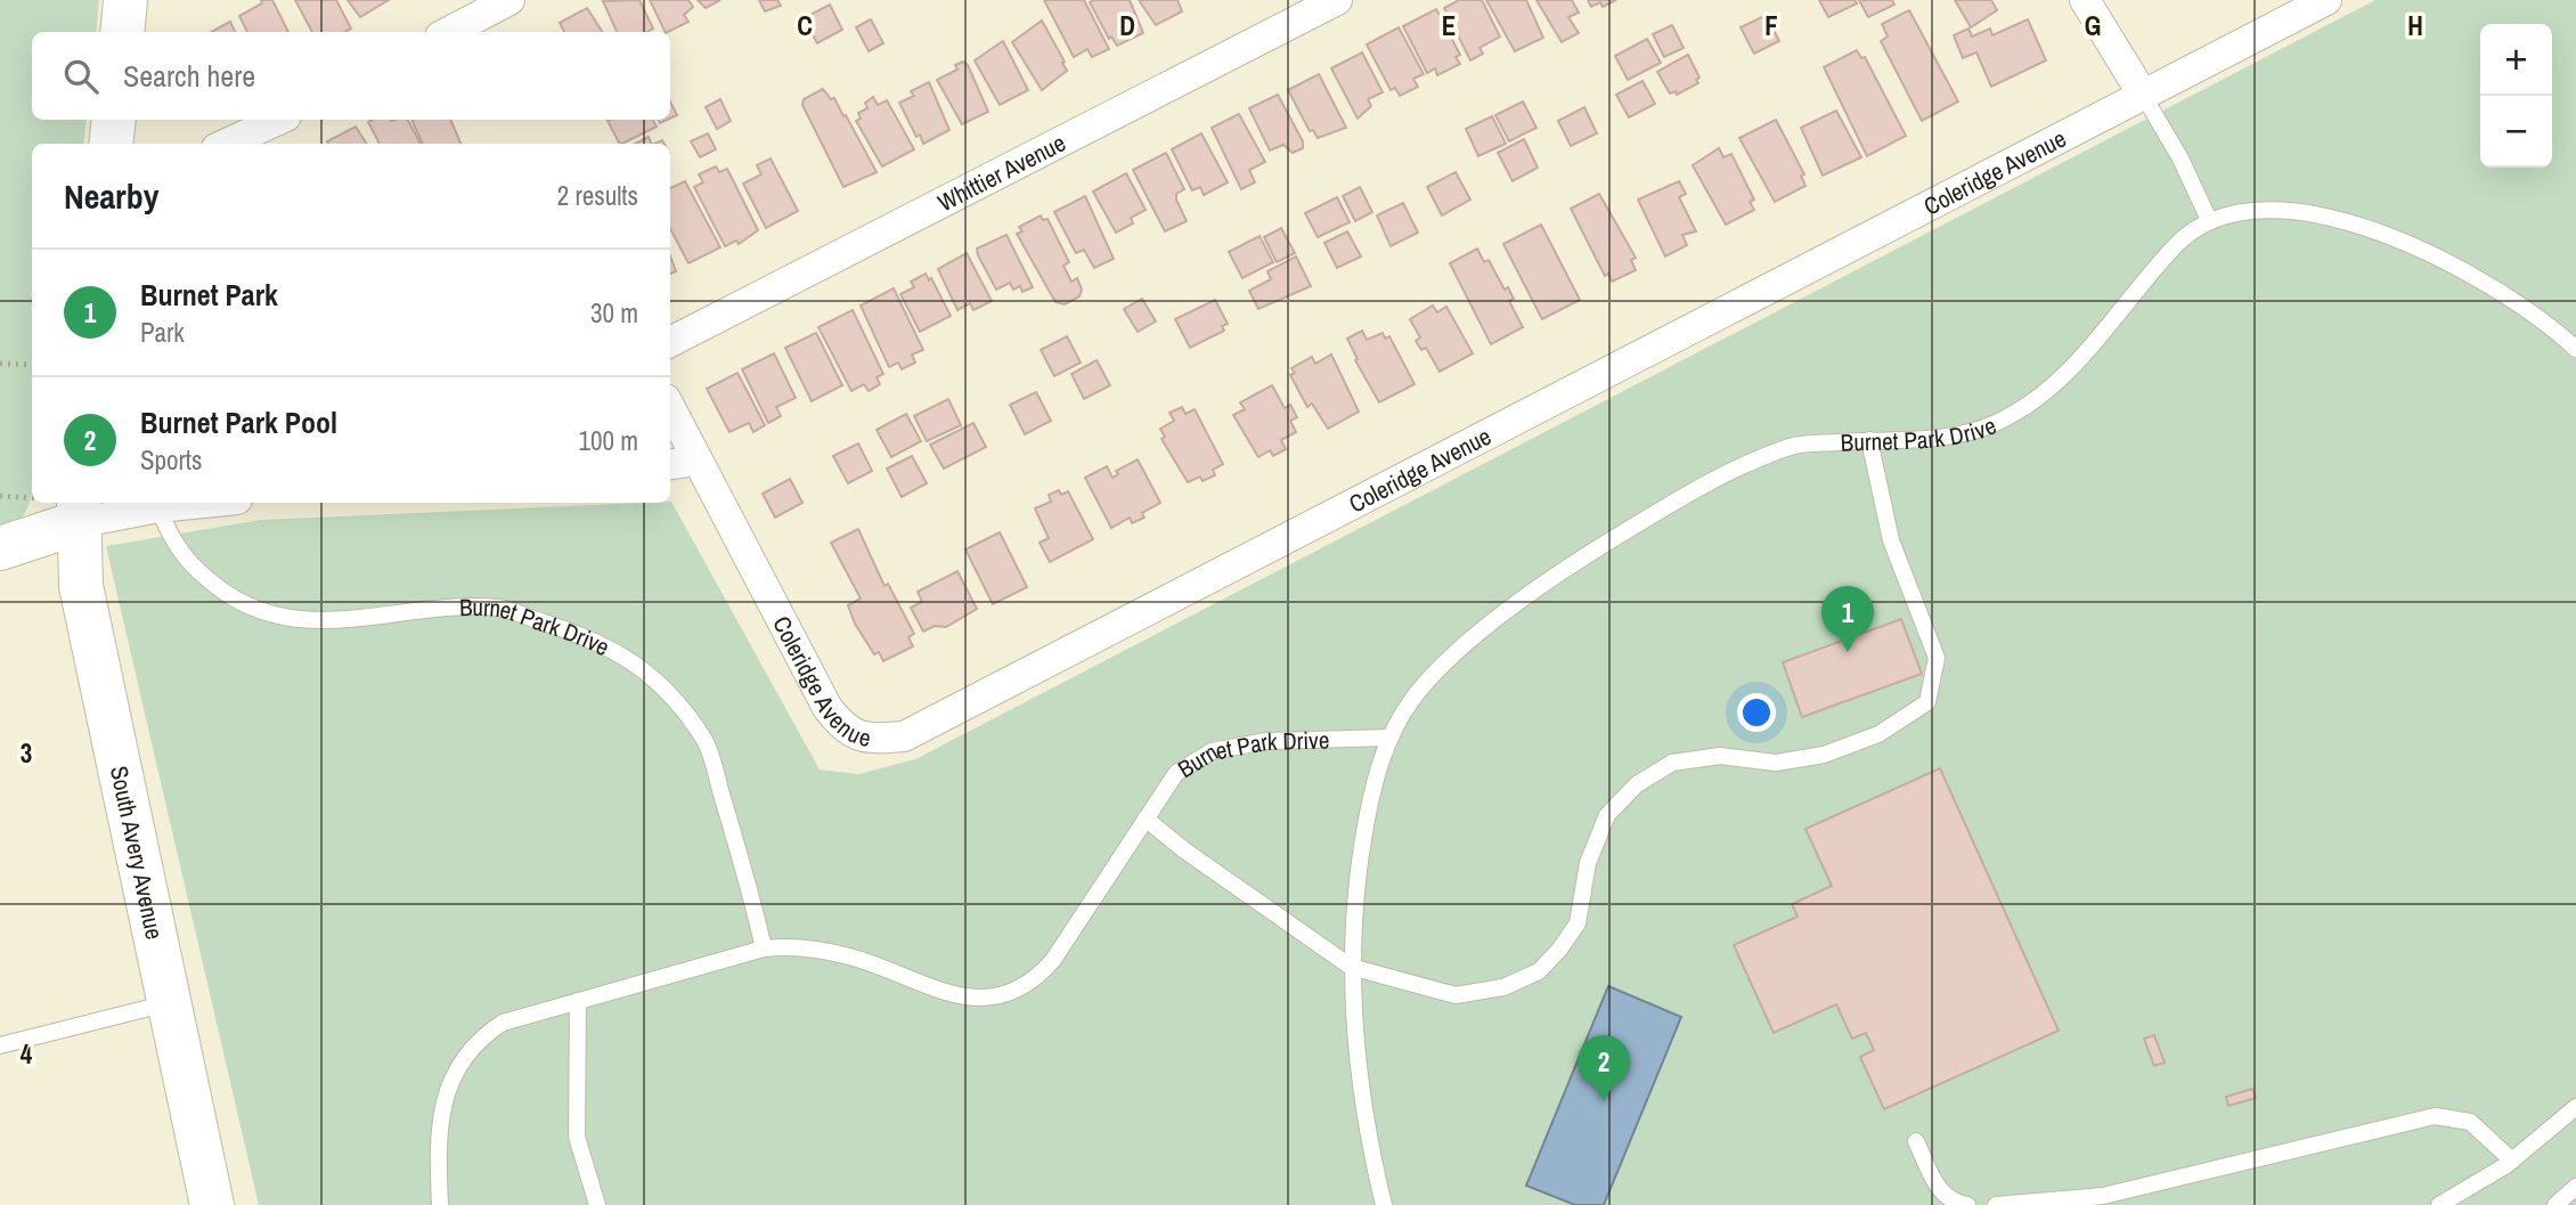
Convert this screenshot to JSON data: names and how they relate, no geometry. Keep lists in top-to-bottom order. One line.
{"streets":{"street":["Coleridge Avenue","Whittier Avenue","South Avery Avenue"],"lane":["Burnet Park Drive"]},"page":{"map_buttons":["+","−"],"search":"Search here","heading":["Nearby","2 results"],"list":[{"mark":"1","name":"Burnet Park","note":"Park","value":"30 m"},{"mark":"2","name":"Burnet Park Pool","note":"Sports","value":"100 m"}],"pins":["1","2"]},"grid":{"columns":["C","D","E","F","G","H"],"rows":["3","4"]}}
